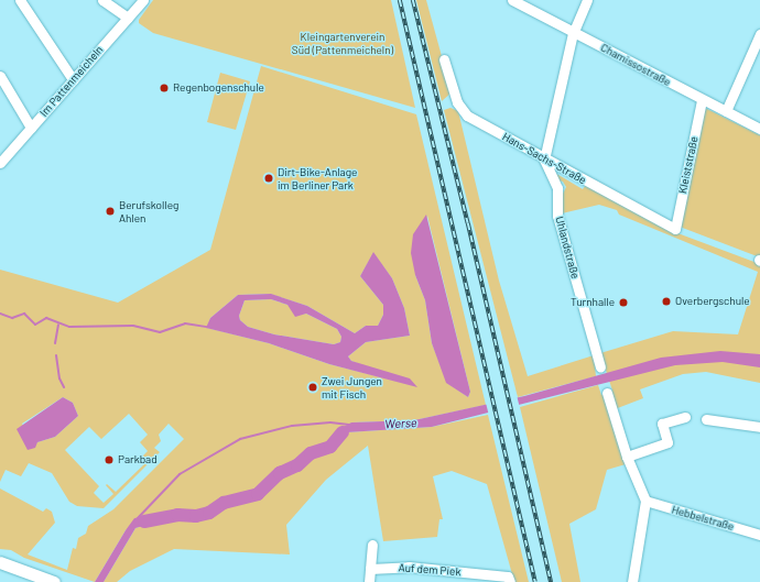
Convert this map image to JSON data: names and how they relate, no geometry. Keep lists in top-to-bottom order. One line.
{"streets":{"street":["Chamissostraße","Im Pattenmeicheln","Hans-Sachs-Straße","Kleiststraße","Uhlandstraße","Hebbelstraße","Auf dem Piek"]},"crossings":[["Chamissostraße","Kleiststraße"],["Hans-Sachs-Straße","Kleiststraße"],["Hans-Sachs-Straße","Uhlandstraße"]],"water":["Werse"],"parks":["Kleingartenverein Süd (Pattenmeicheln)"],"places":["Regenbogenschule","Dirt-Bike-Anlage im Berliner Park","Berufskolleg Ahlen","Overbergschule","Turnhalle","Zwei Jungen mit Fisch","Parkbad"]}
